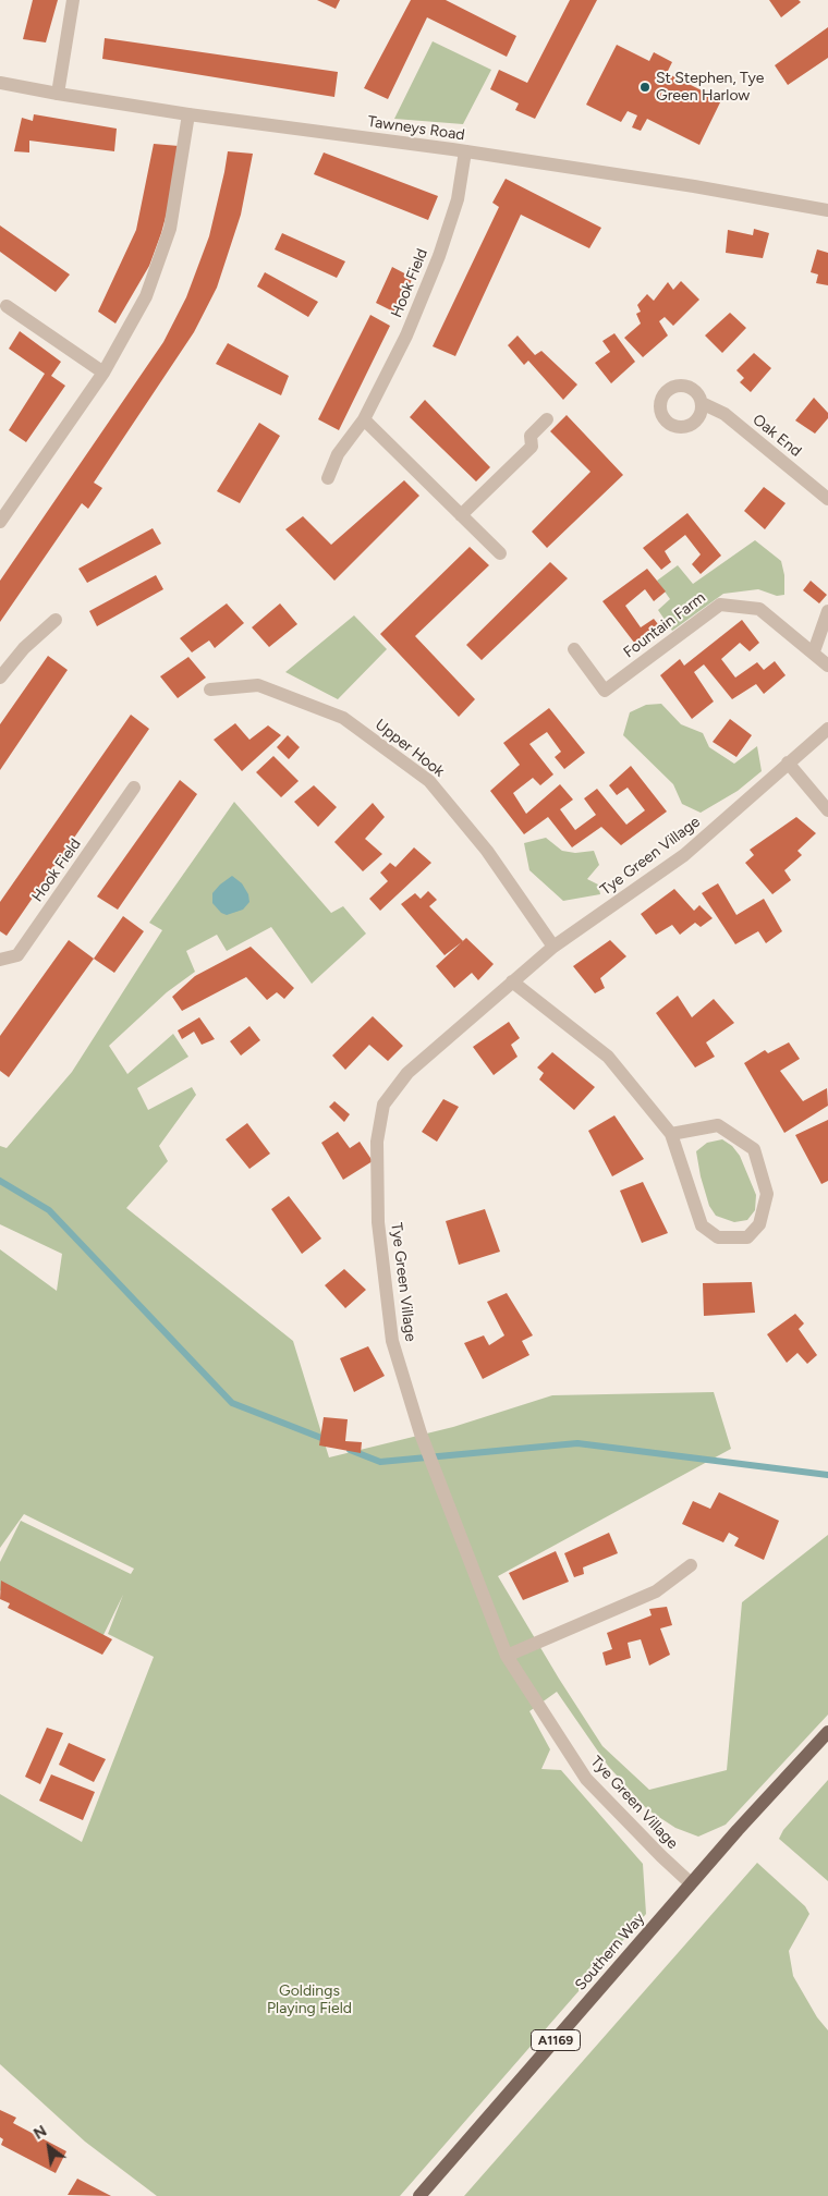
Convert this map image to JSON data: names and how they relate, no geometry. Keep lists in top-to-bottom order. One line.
{"streets":{"main road":["Southern Way","A1169"],"street":["Tawneys Road","Hook Field","Oak End","Fountain Farm","Upper Hook","Tye Green Village"]},"crossings":[["Tawneys Road","Hook Field"],["Upper Hook","Tye Green Village"],["Tye Green Village","Southern Way"]],"parks":["Goldings Playing Field"],"places":["St Stephen, Tye Green Harlow"],"north":"top left"}
